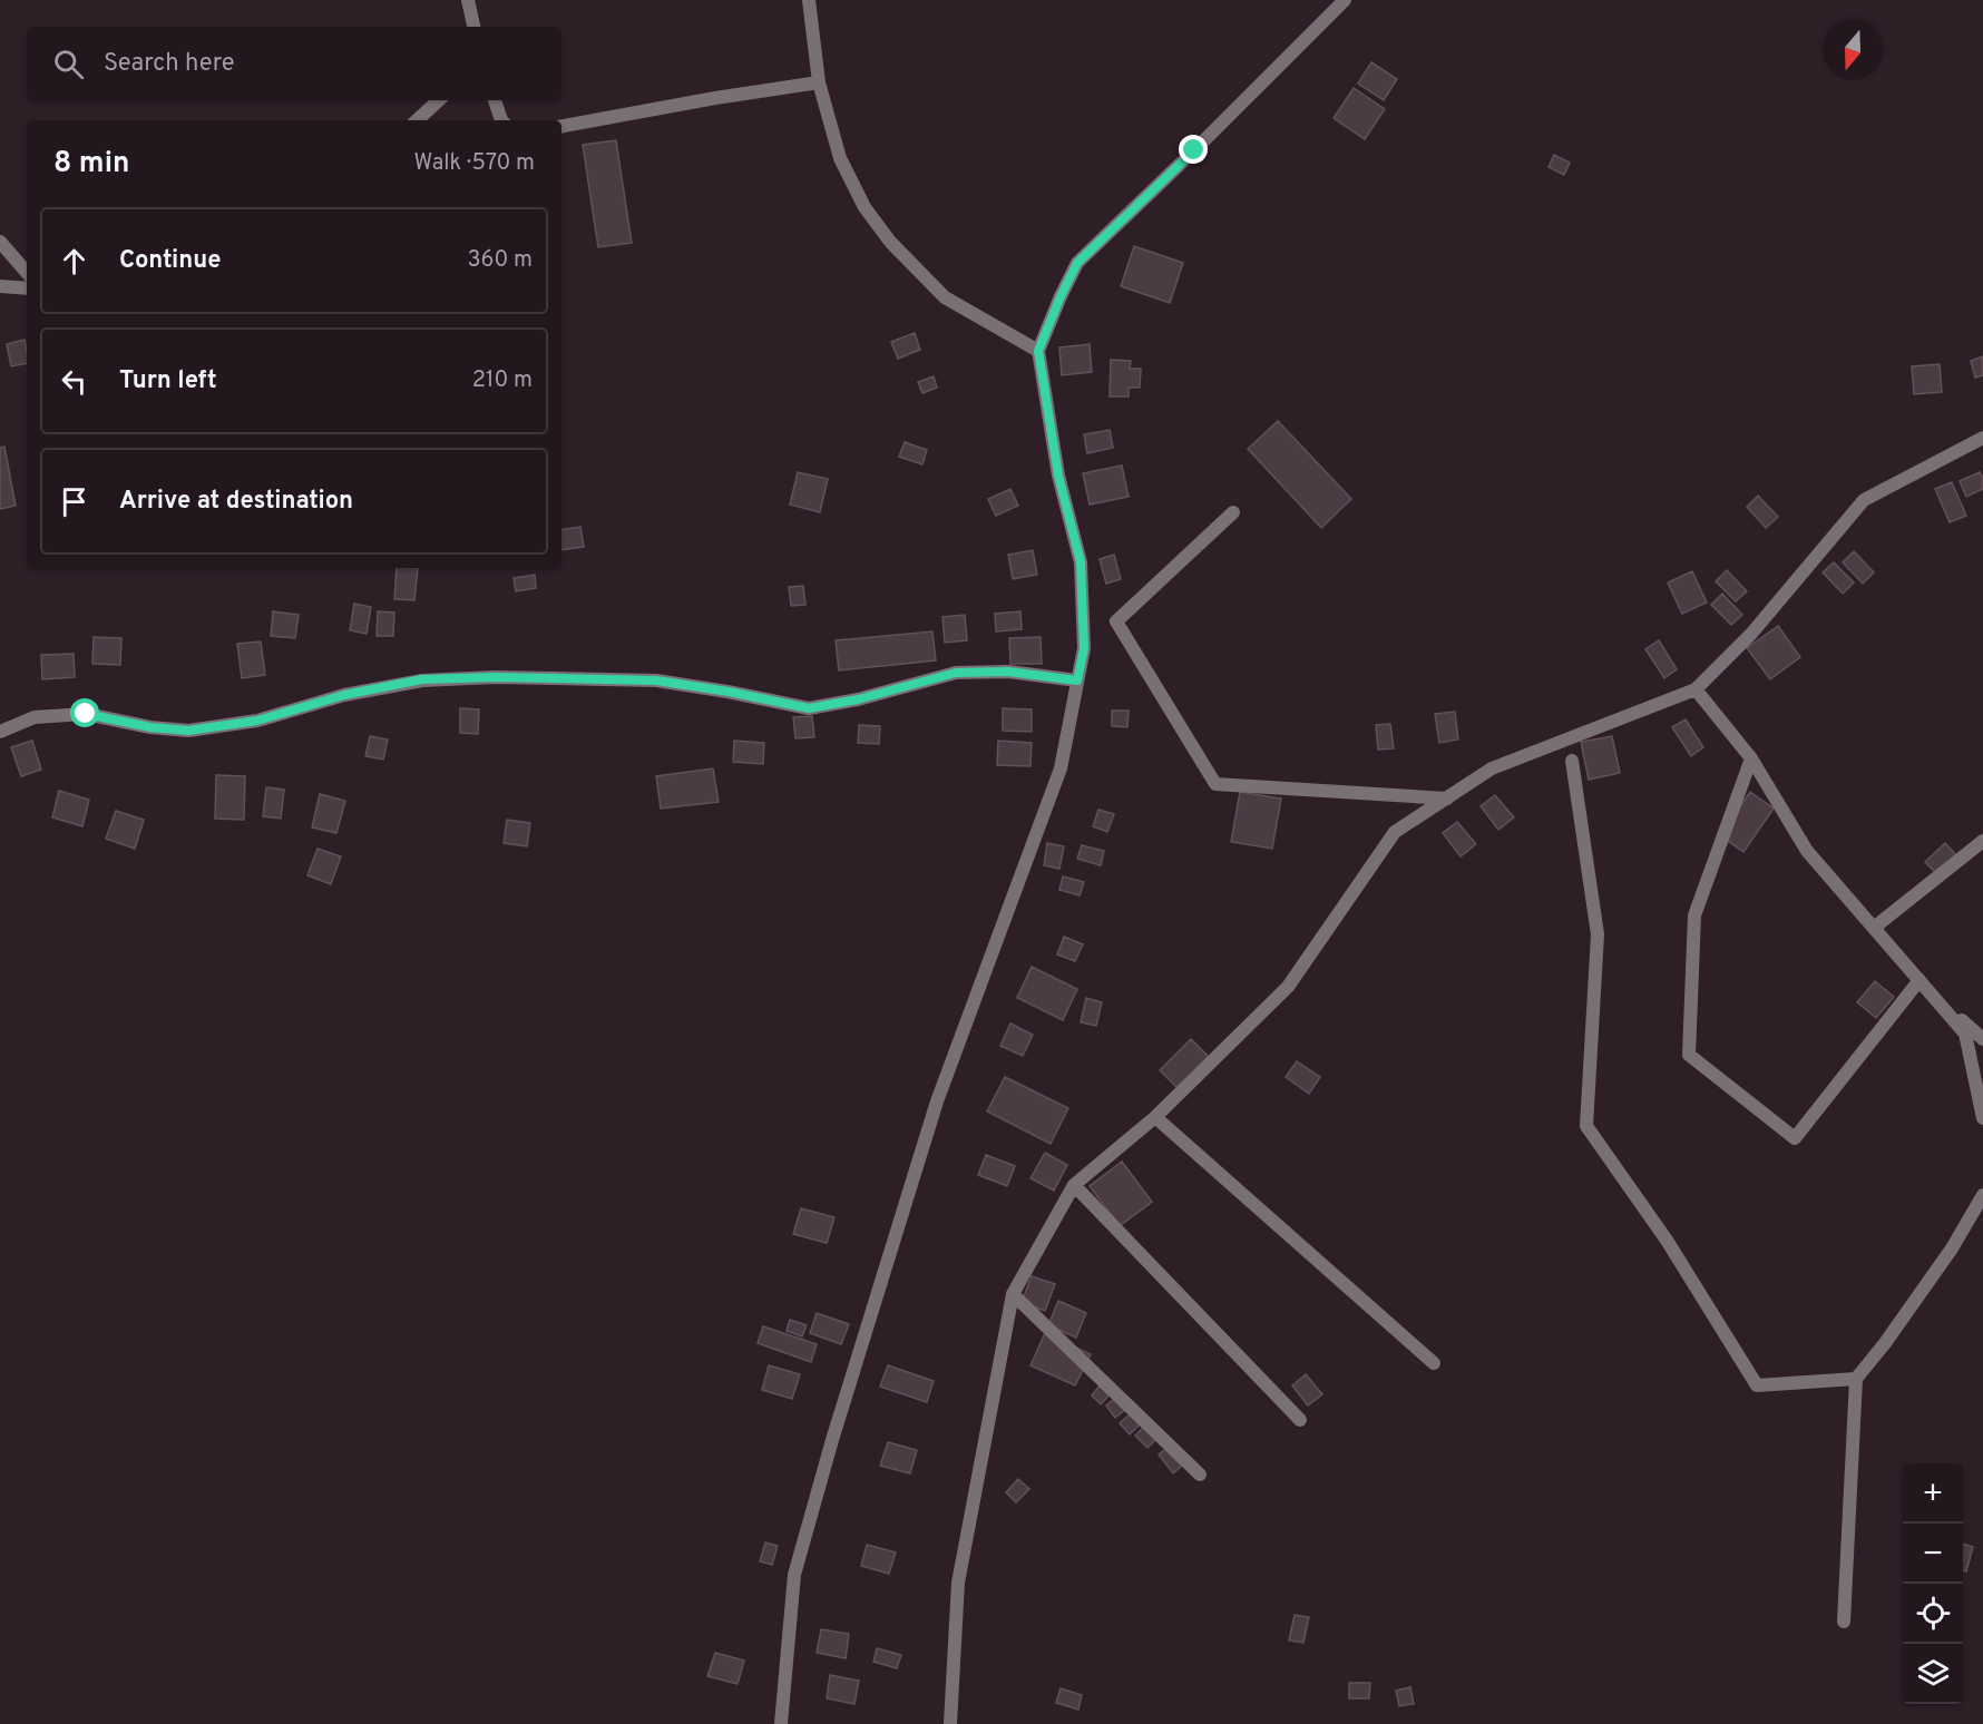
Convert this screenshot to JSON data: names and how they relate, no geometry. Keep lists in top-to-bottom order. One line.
{"north":"bottom","page":{"search":"Search here","heading":["8 min","Walk · 570 m"],"list":[["Continue","360 m"],["Turn left","210 m"],"Arrive at destination"],"map_buttons":["+","−"]}}
